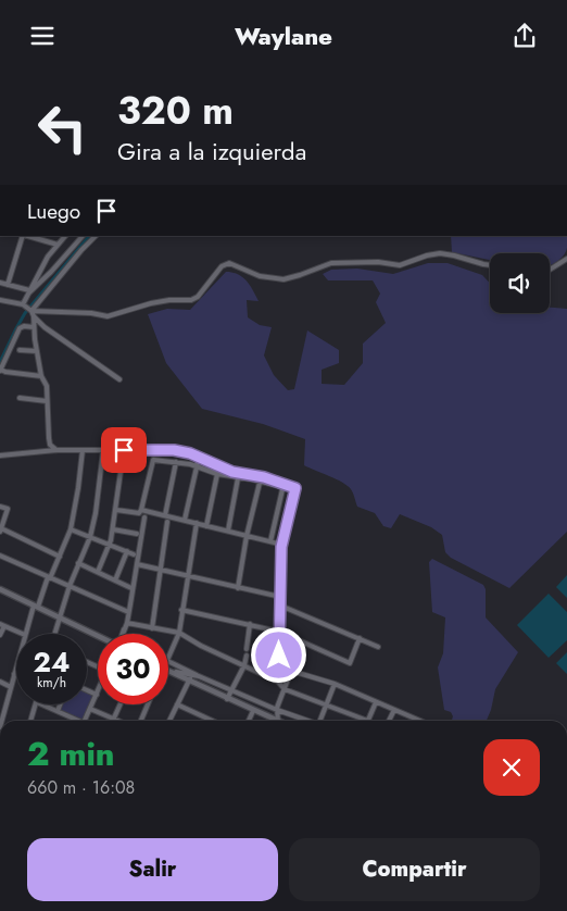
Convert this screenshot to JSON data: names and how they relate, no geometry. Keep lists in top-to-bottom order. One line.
{"page":{"header":"Waylane","turn":["320 m","Gira a la izquierda"],"then":"Luego","speed":"24 km/h","limit":"30","heading":["2 min","660 m · 16:08"],"buttons":["Salir","Compartir"]}}
